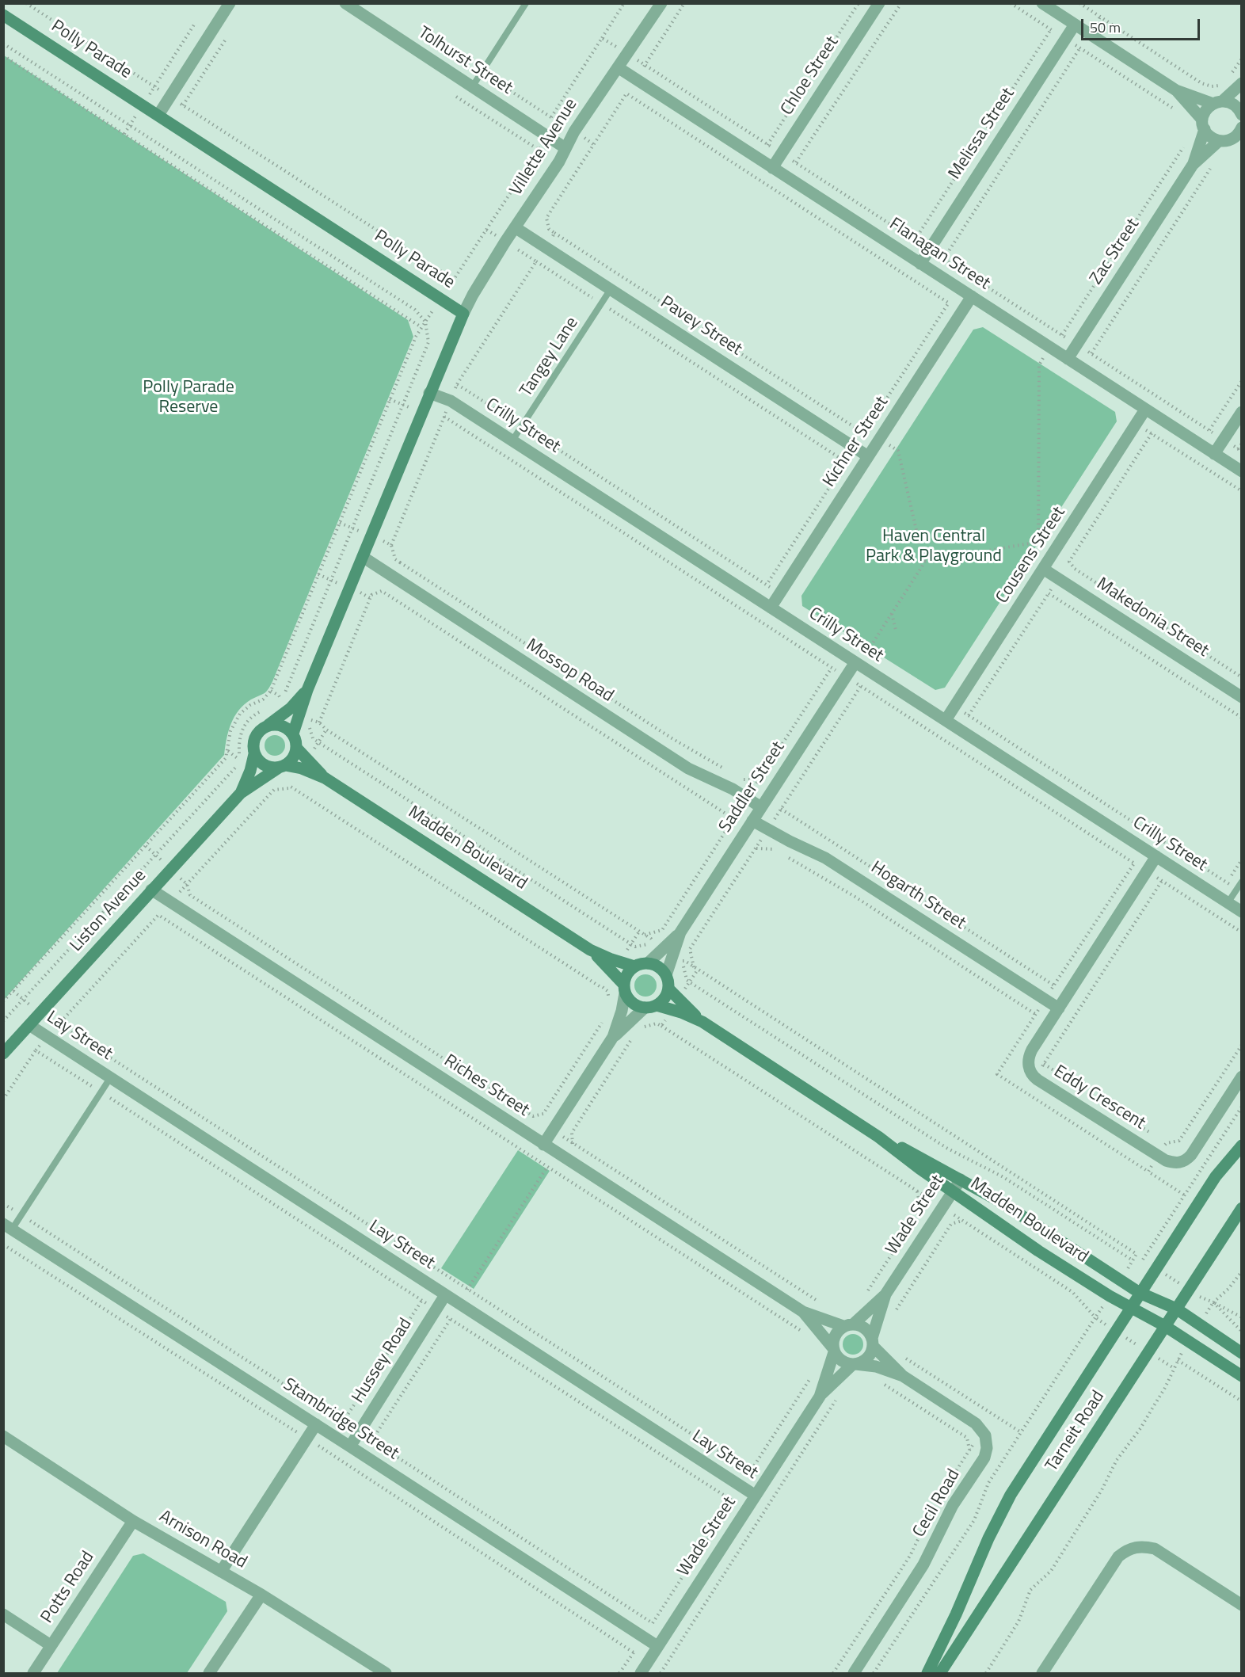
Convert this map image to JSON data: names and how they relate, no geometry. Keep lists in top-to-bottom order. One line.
{"streets":{"street":["Polly Parade","Tolhurst Street","Chloe Street","Melissa Street","Villette Avenue","Zac Street","Flanagan Street","Pavey Street","Crilly Street","Kichner Street","Cousens Street","Makedonia Street","Mossop Road","Saddler Street","Madden Boulevard","Hogarth Street","Liston Avenue","Lay Street","Riches Street","Eddy Crescent","Wade Street","Hussey Road","Stambridge Street","Tarneit Road","Cecil Road","Arnison Road","Potts Road"],"lane":["Tangey Lane"]},"crossings":[["Polly Parade","Villette Avenue"],["Polly Parade","Crilly Street"],["Polly Parade","Mossop Road"],["Polly Parade","Madden Boulevard"],["Polly Parade","Liston Avenue"],["Tolhurst Street","Villette Avenue"],["Chloe Street","Flanagan Street"],["Melissa Street","Flanagan Street"],["Villette Avenue","Flanagan Street"],["Villette Avenue","Pavey Street"],["Zac Street","Flanagan Street"],["Flanagan Street","Kichner Street"],["Flanagan Street","Cousens Street"],["Pavey Street","Tangey Lane"],["Pavey Street","Kichner Street"],["Tangey Lane","Crilly Street"],["Crilly Street","Kichner Street"],["Crilly Street","Cousens Street"],["Crilly Street","Saddler Street"],["Crilly Street","Eddy Crescent"],["Cousens Street","Makedonia Street"],["Mossop Road","Saddler Street"],["Saddler Street","Madden Boulevard"],["Saddler Street","Hogarth Street"],["Madden Boulevard","Liston Avenue"],["Madden Boulevard","Wade Street"],["Madden Boulevard","Tarneit Road"],["Hogarth Street","Eddy Crescent"],["Liston Avenue","Lay Street"],["Liston Avenue","Riches Street"],["Lay Street","Wade Street"],["Lay Street","Hussey Road"],["Riches Street","Wade Street"],["Wade Street","Stambridge Street"],["Hussey Road","Stambridge Street"],["Arnison Road","Potts Road"]],"parks":["Polly Parade Reserve","Haven Central Park & Playground"],"scale_bar":"50 m"}
